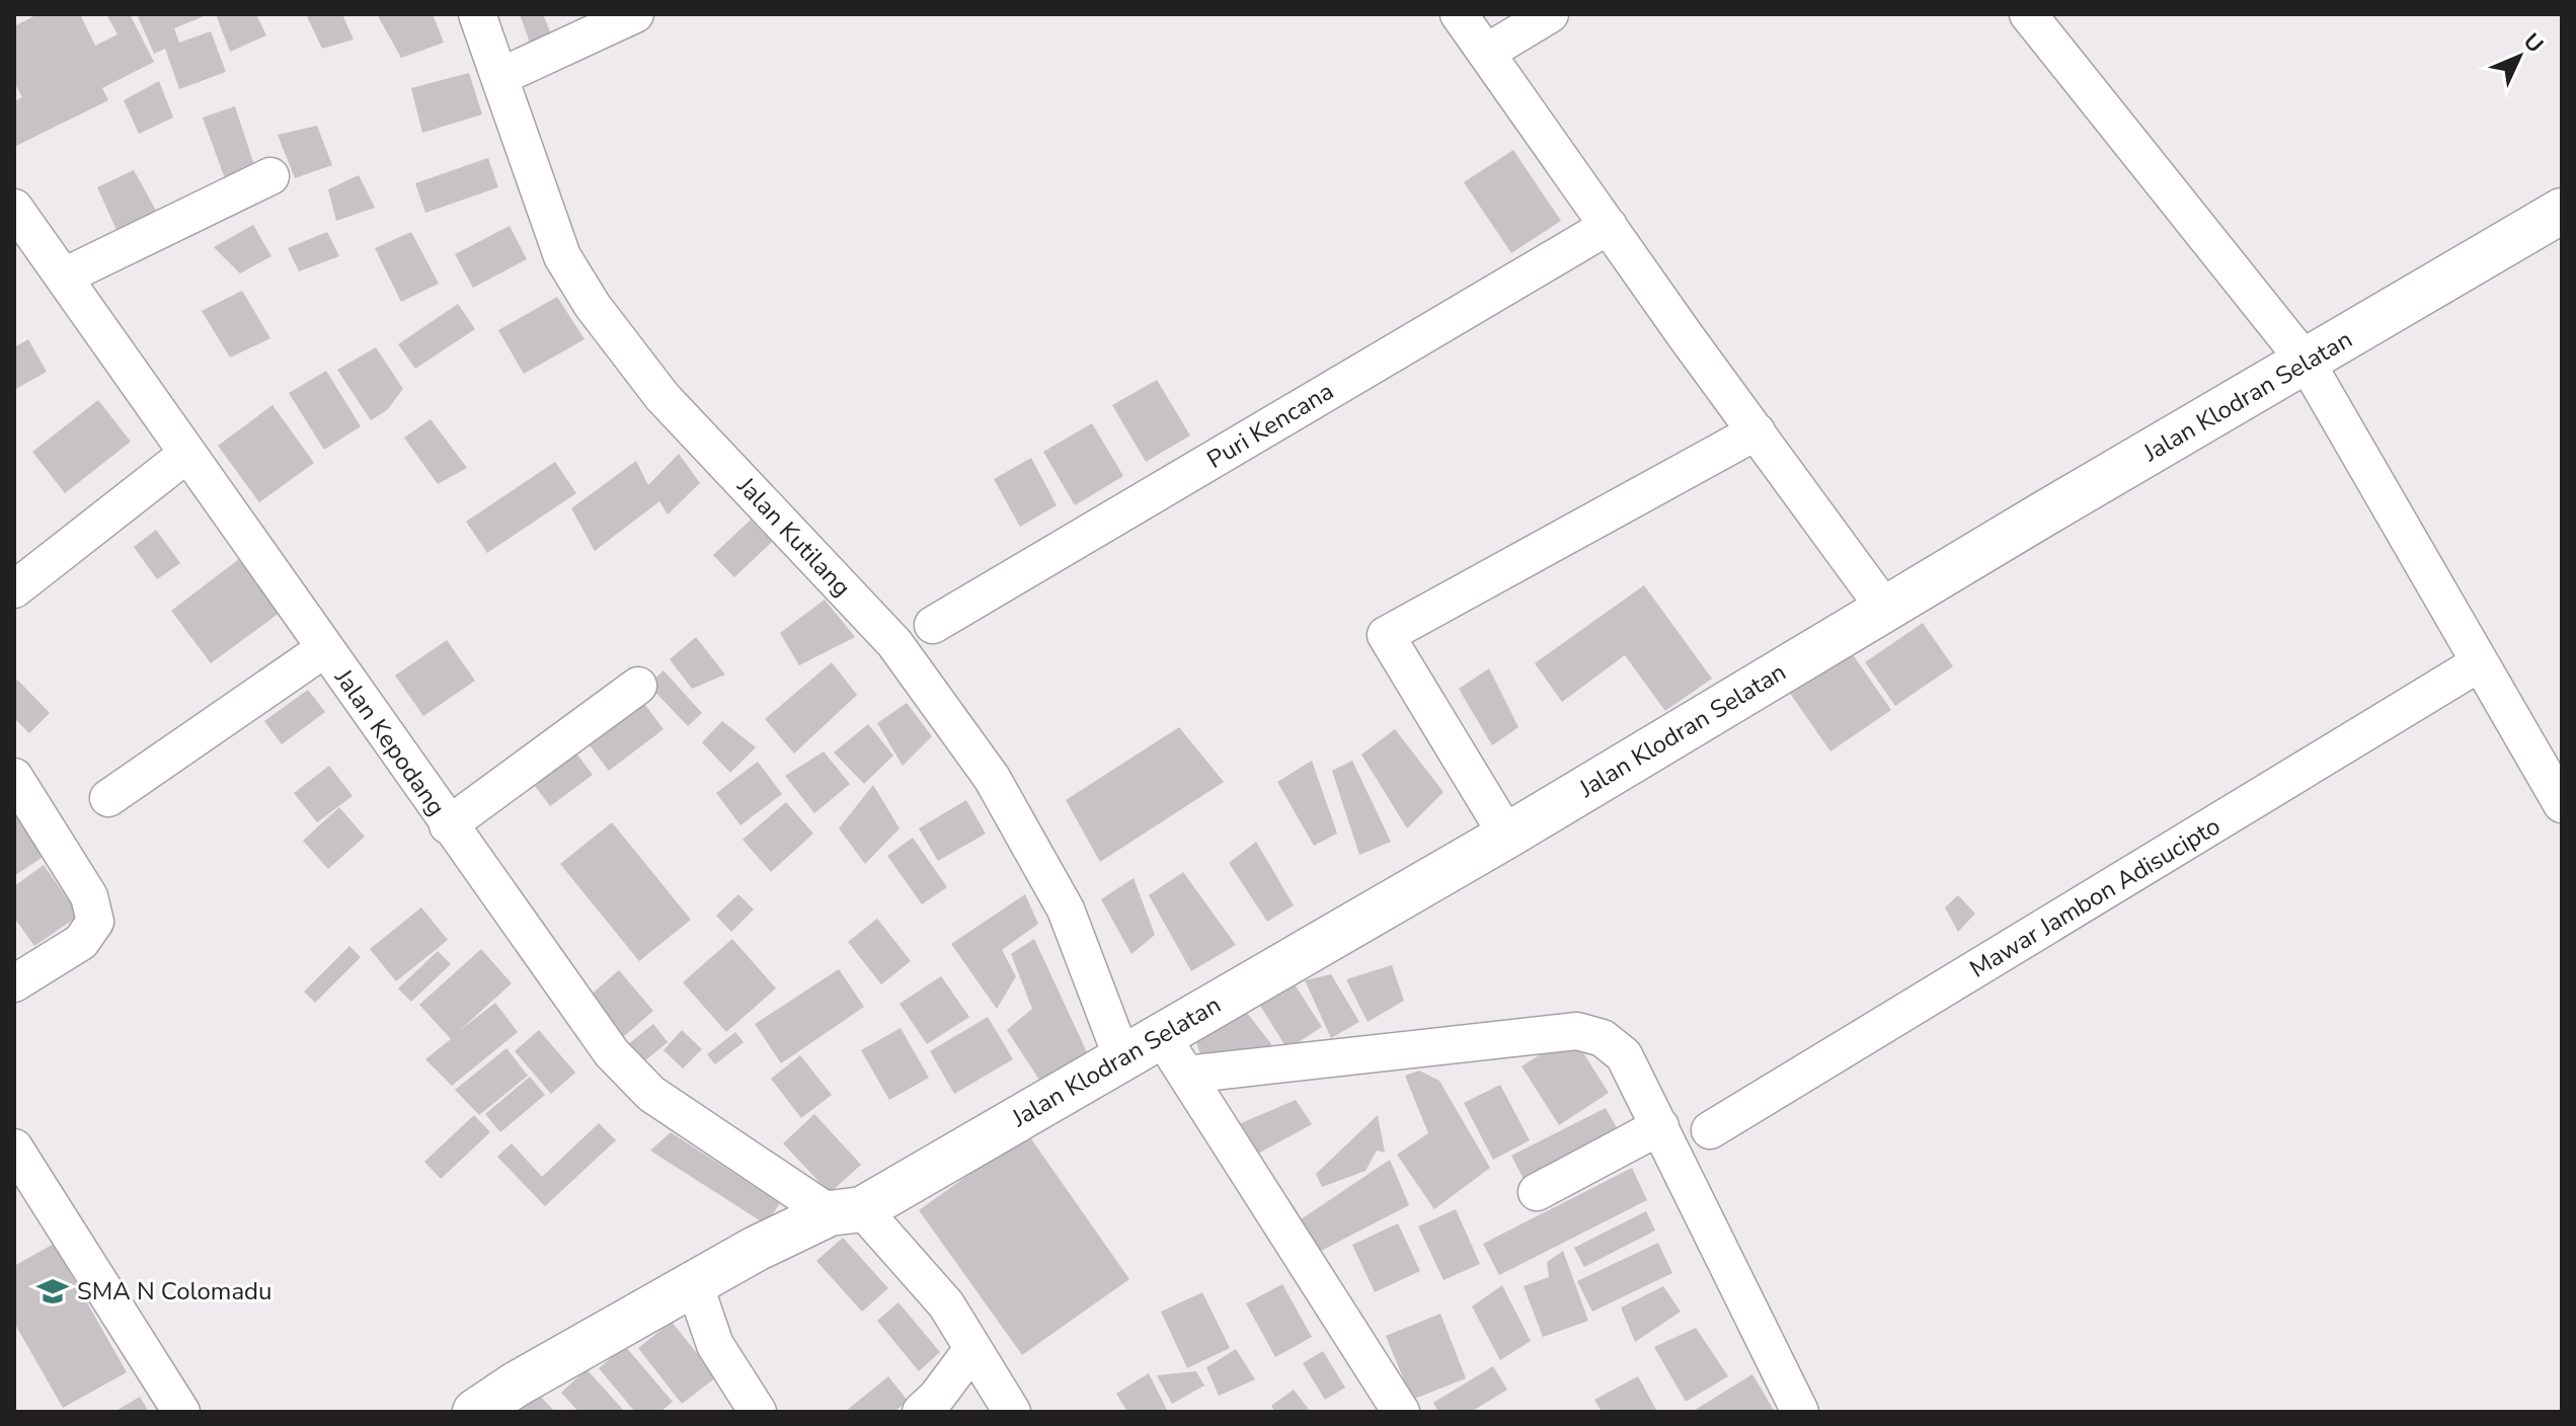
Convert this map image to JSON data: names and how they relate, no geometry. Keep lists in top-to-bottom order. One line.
{"streets":{"main road":["Jalan Klodran Selatan"],"street":["Puri Kencana","Jalan Kutilang","Jalan Kepodang","Mawar Jambon Adisucipto"]},"crossings":[["Jalan Klodran Selatan","Jalan Kutilang"],["Jalan Klodran Selatan","Jalan Kepodang"]],"places":{"school or university":["SMA N Colomadu"]},"north":"top right"}
